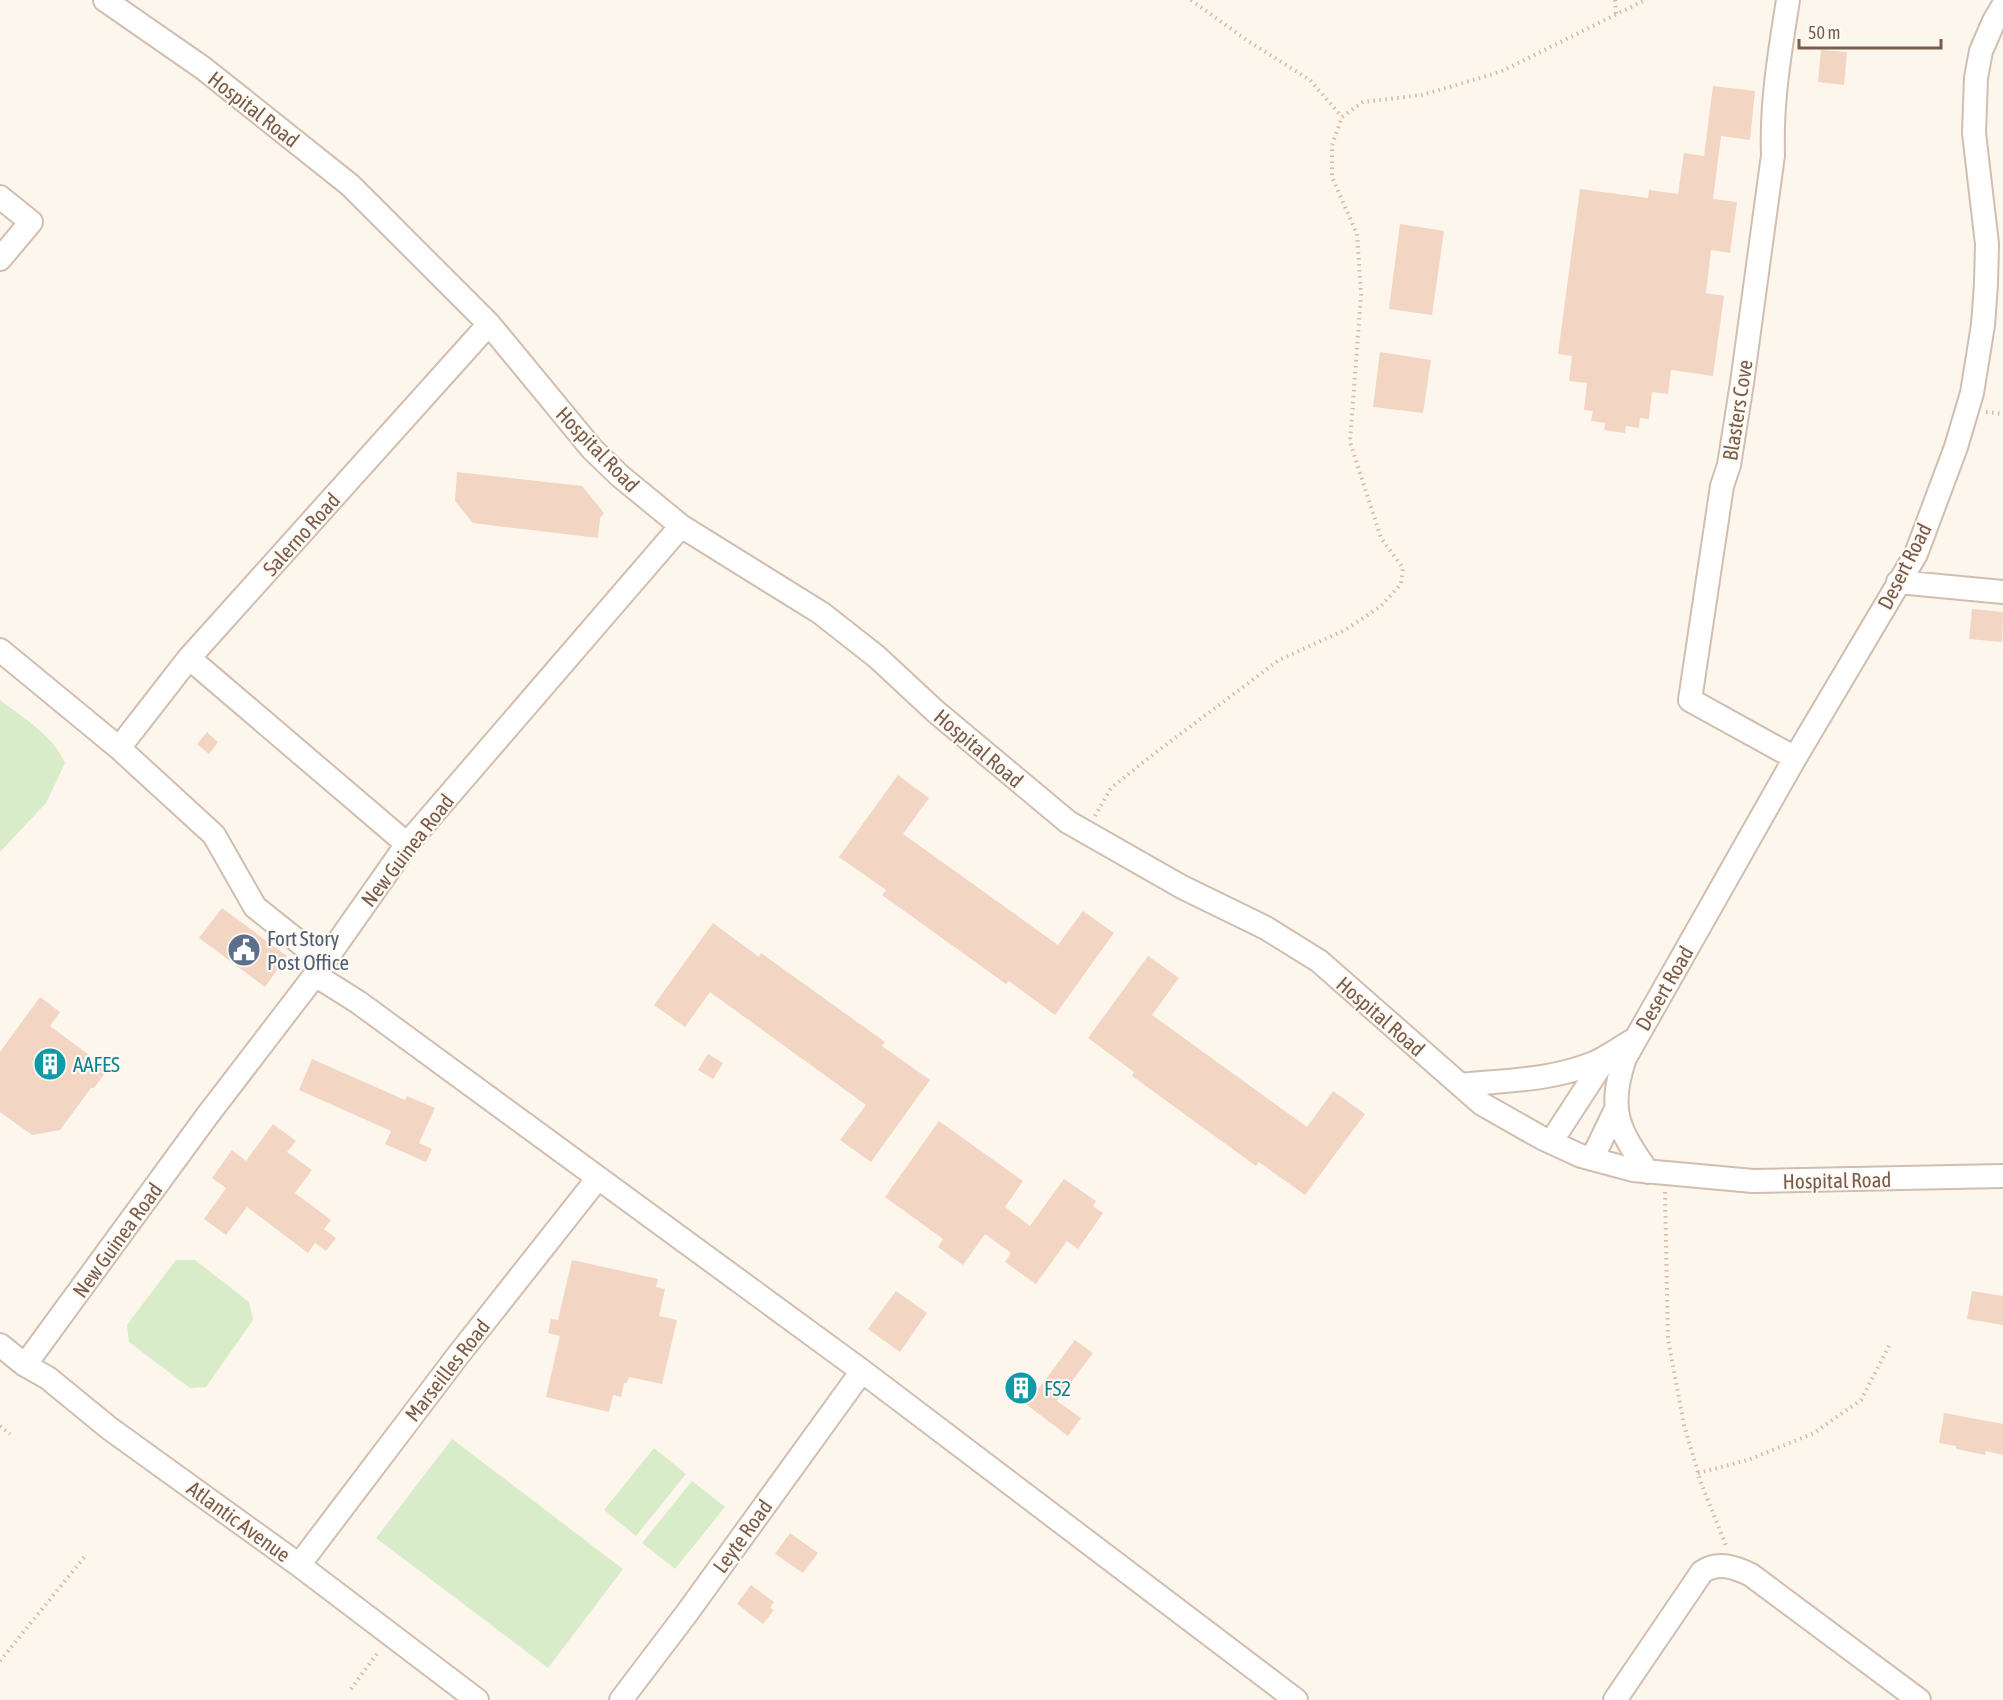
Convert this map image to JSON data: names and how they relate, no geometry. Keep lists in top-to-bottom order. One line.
{"streets":{"street":["Hospital Road","Blasters Cove","Salerno Road","Desert Road","New Guinea Road","Marseilles Road","Atlantic Avenue","Leyte Road"]},"crossings":[["Hospital Road","Salerno Road"],["Hospital Road","Desert Road"],["Hospital Road","New Guinea Road"],["Blasters Cove","Desert Road"],["New Guinea Road","Atlantic Avenue"],["Marseilles Road","Atlantic Avenue"]],"places":{"public building":["Fort Story Post Office"],"building":["AAFES","FS2"]},"scale_bar":"50 m"}
